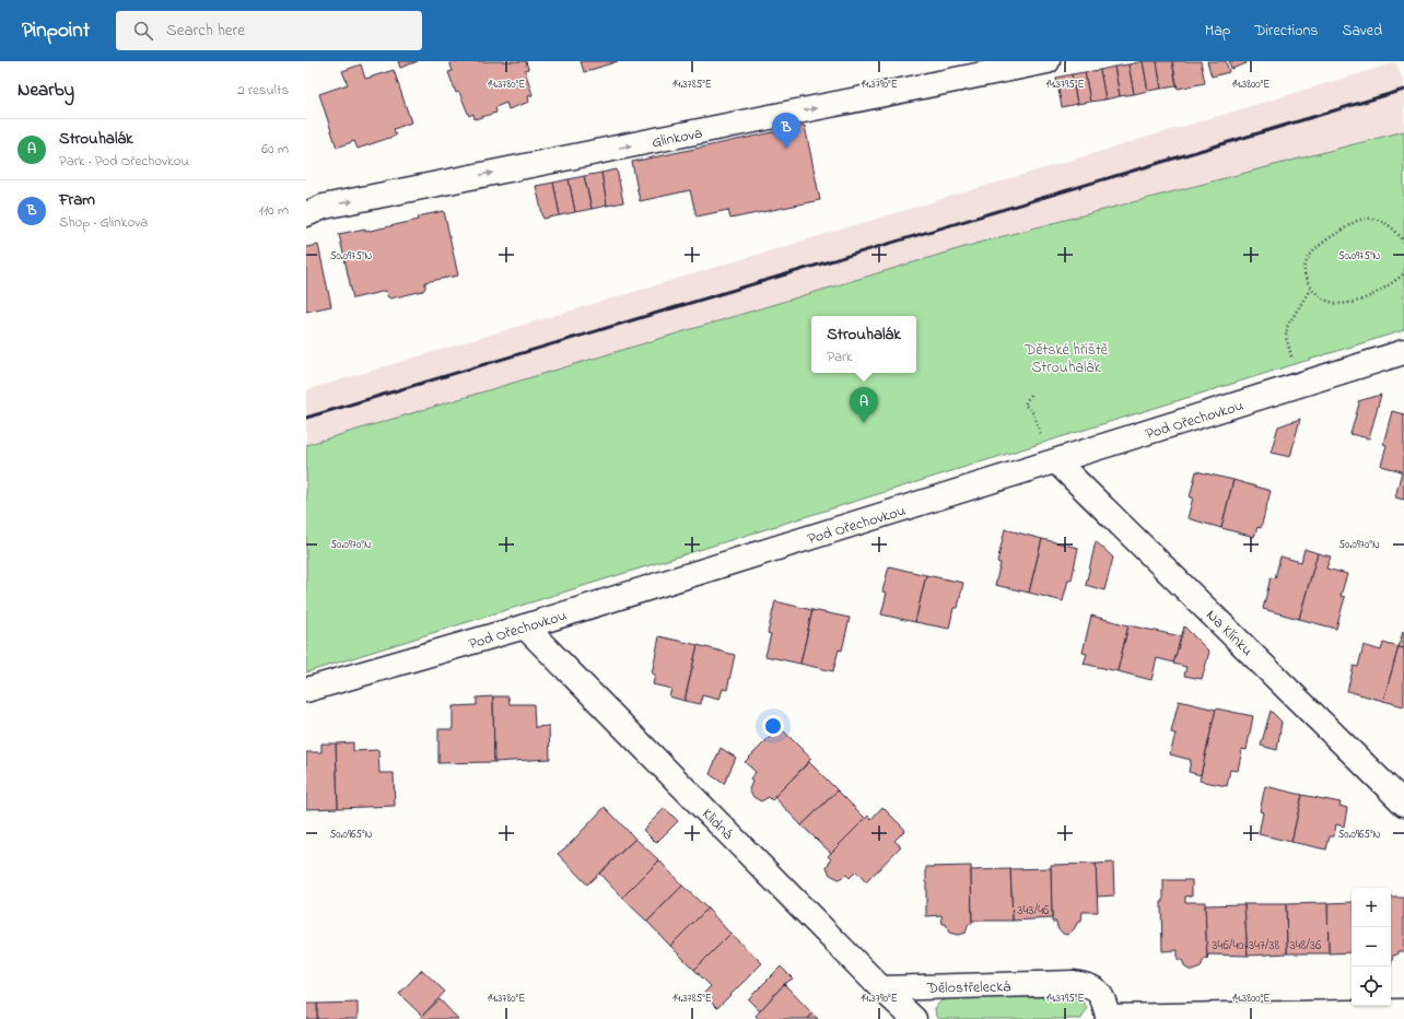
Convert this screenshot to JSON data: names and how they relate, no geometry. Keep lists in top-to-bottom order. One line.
{"streets":{"street":["Glinkova","Pod Ořechovkou","Na Klínku","Klidná","Dělostřelecká"]},"crossings":[["Pod Ořechovkou","Na Klínku"],["Pod Ořechovkou","Klidná"],["Klidná","Dělostřelecká"]],"one_way":["Glinkova"],"parks":["Dětské hřiště Strouhalák"],"house_numbers":["343/46","346/40","347/38","348/36"],"page":{"header":"Pinpoint","search":"Search here","nav":["Map","Directions","Saved"],"heading":["Nearby","2 results"],"pins":["B","A"],"list":[{"mark":"A","name":"Strouhalák","note":"Park · Pod Ořechovkou","value":"60 m"},{"mark":"B","name":"Fram","note":"Shop · Glinkova","value":"110 m"}],"popup":["Strouhalák","Park"],"map_buttons":["+","−"]},"coordinates":["14.3780°E","14.3785°E","14.3790°E","14.3795°E","14.3800°E","50.0975°N","50.0970°N","50.0965°N"]}
